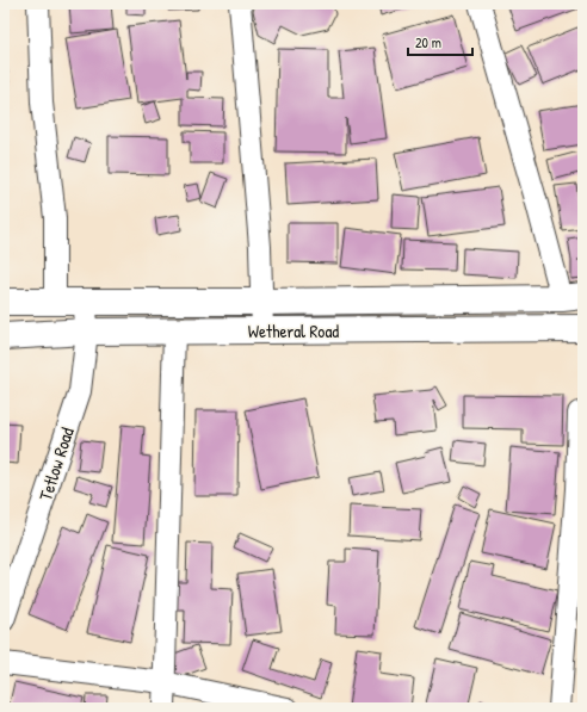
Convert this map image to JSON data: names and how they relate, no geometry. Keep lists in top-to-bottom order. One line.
{"streets":{"main road":["Wetheral Road"],"street":["Tetlow Road"]},"crossings":[["Wetheral Road","Tetlow Road"]],"scale_bar":"20 m"}
